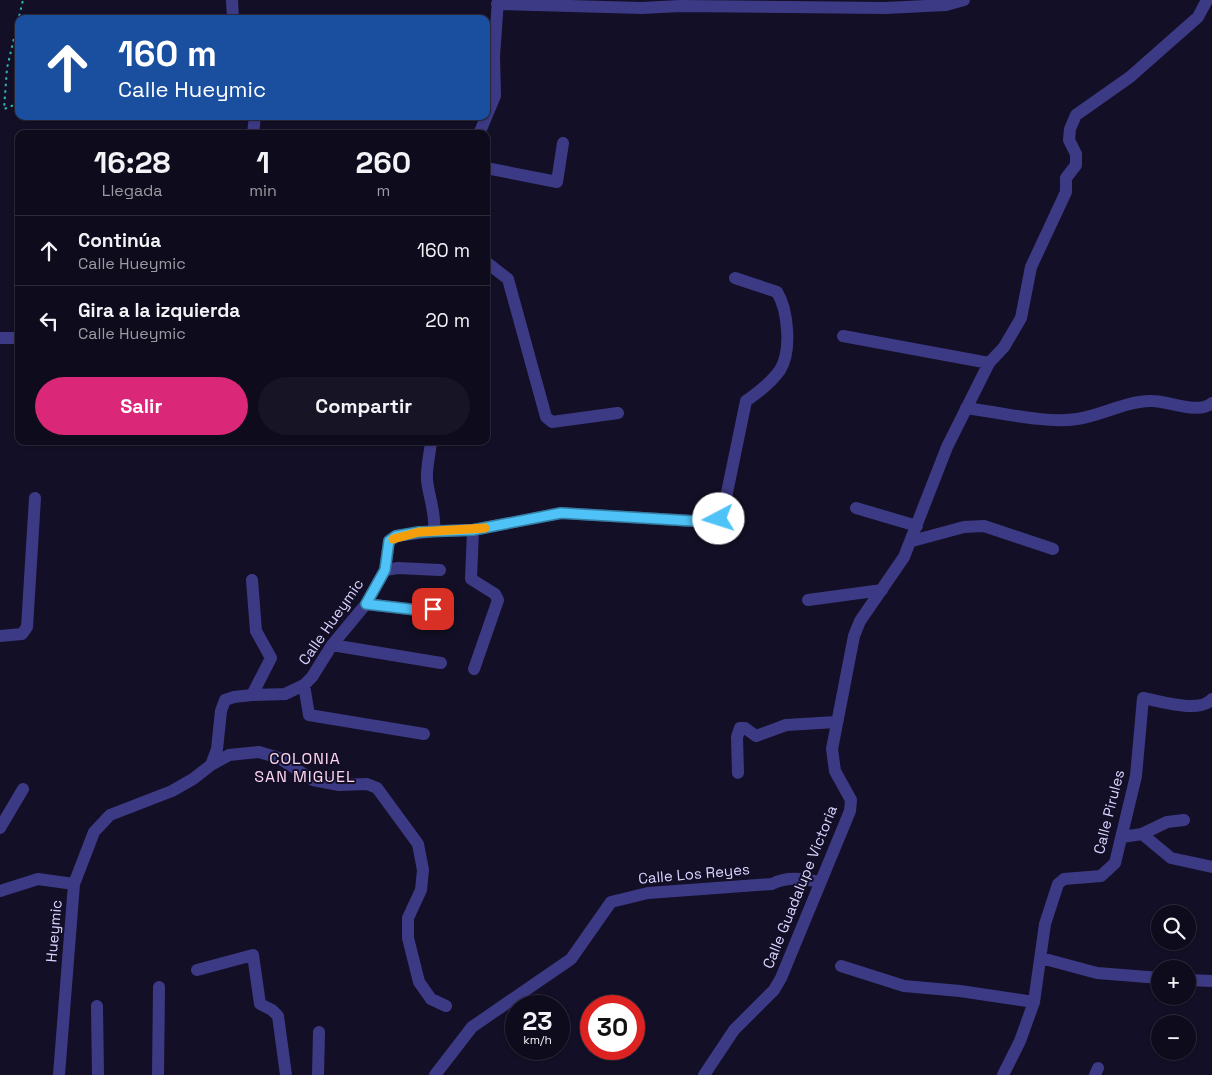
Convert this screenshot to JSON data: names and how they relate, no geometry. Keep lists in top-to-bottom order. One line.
{"streets":{"street":["Calle Hueymic","Calle Pirules","Calle Los Reyes","Calle Guadalupe Victoria","Hueymic"]},"crossings":[["Calle Hueymic","Hueymic"],["Calle Los Reyes","Calle Guadalupe Victoria"]],"districts":["COLONIA SAN MIGUEL"],"page":{"turn":["160 m","Calle Hueymic"],"eta":["16:28","Llegada","1","min","260","m"],"list":[{"name":"Continúa","note":"Calle Hueymic","value":"160 m"},{"name":"Gira a la izquierda","note":"Calle Hueymic","value":"20 m"}],"buttons":["Salir","Compartir"],"map_buttons":["+","−"],"speed":"23 km/h","limit":"30"}}
